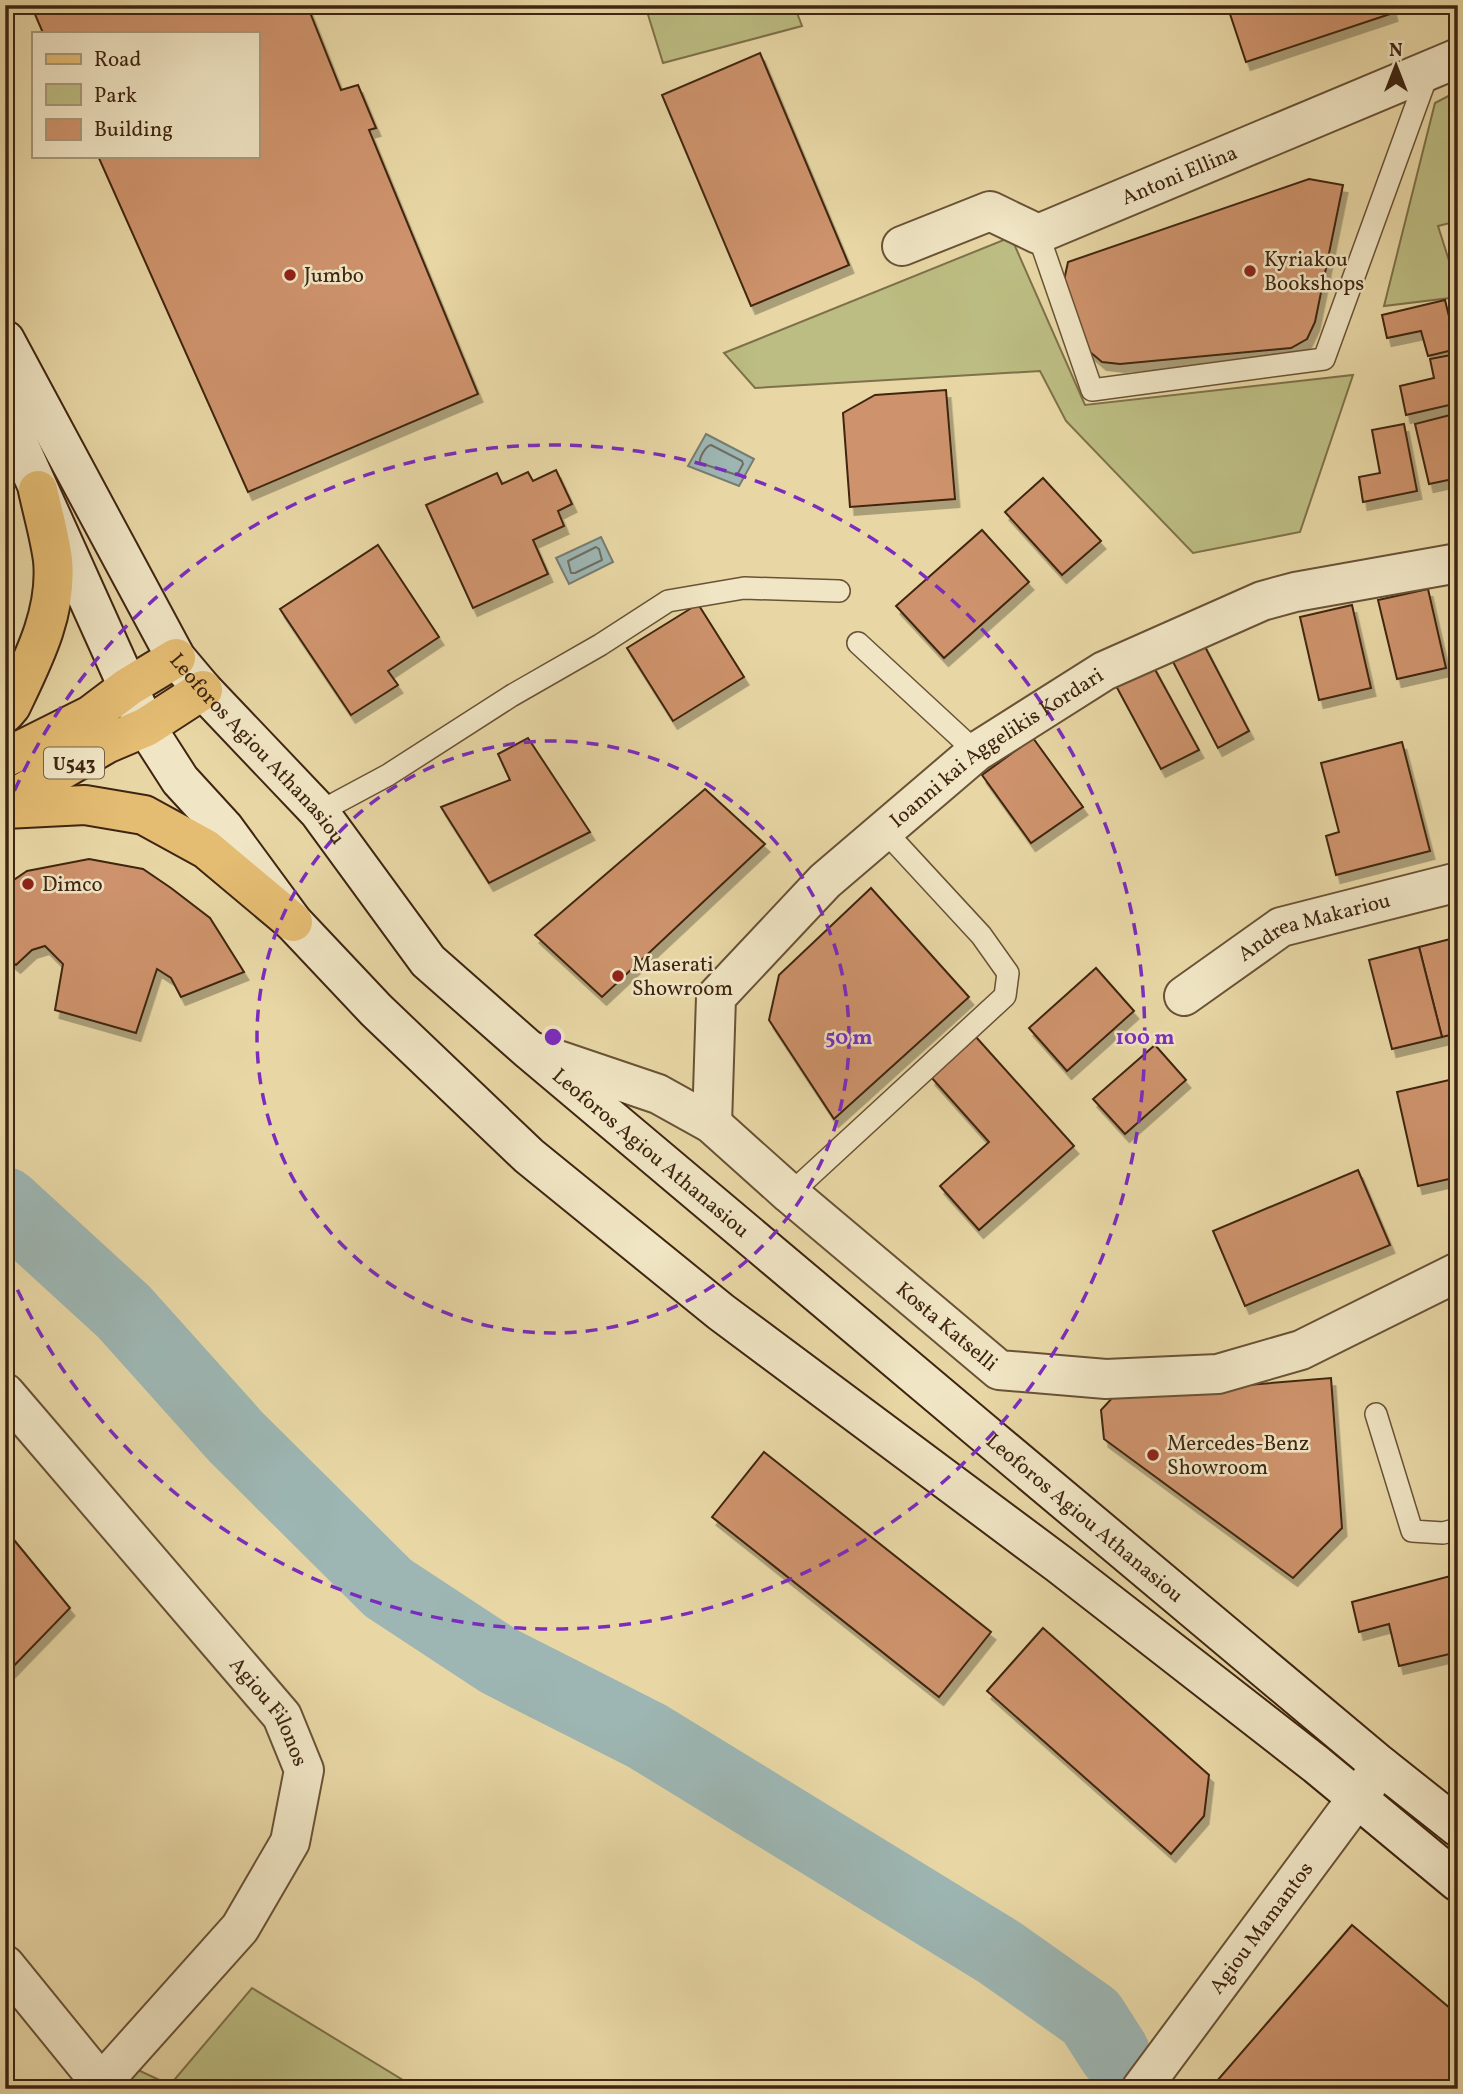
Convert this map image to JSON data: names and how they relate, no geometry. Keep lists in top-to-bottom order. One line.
{"streets":{"main road":["U543"],"street":["Antoni Ellina","Leoforos Agiou Athanasiou","Ioanni kai Aggelikis Kordari","Andrea Makariou","Kosta Katselli","Agiou Filonos","Agiou Mamantos"]},"crossings":[["Leoforos Agiou Athanasiou","U543"],["Leoforos Agiou Athanasiou","Kosta Katselli"],["Leoforos Agiou Athanasiou","Agiou Mamantos"],["Ioanni kai Aggelikis Kordari","Kosta Katselli"]],"places":["Kyriakou Bookshops","Jumbo","Dimco","Maserati Showroom","Mercedes-Benz Showroom"],"legend":["Road","Park","Building"],"north":"top","rings":["50 m","100 m"]}
